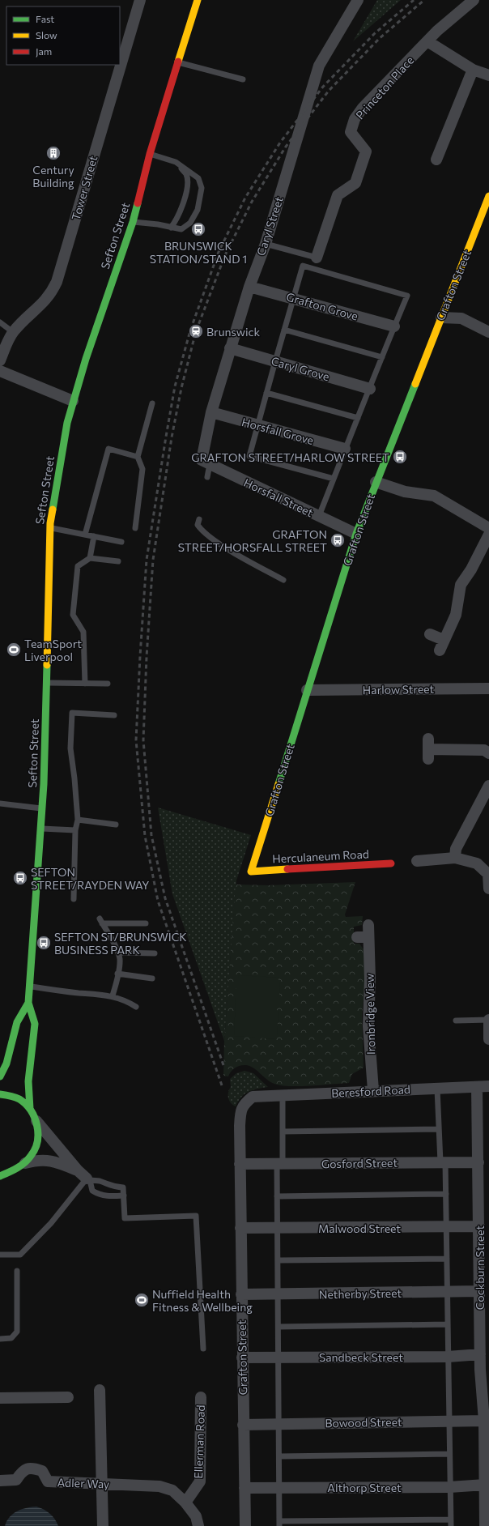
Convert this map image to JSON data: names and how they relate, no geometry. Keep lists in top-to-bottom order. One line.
{"streets":{"street":["Princeton Place","Tower Street","Caryl Street","Sefton Street","Grafton Street","Grafton Grove","Caryl Grove","Horsfall Grove","Horsfall Street","Harlow Street","Herculaneum Road","Ironbridge View","Beresford Road","Gosford Street","Malwood Street","Cockburn Street","Netherby Street","Sandbeck Street","Bowood Street","Ellerman Road","Adler Way","Althorp Street"]},"crossings":[["Princeton Place","Caryl Street"],["Caryl Street","Grafton Grove"],["Caryl Street","Caryl Grove"],["Caryl Street","Horsfall Grove"],["Caryl Street","Horsfall Street"],["Grafton Street","Horsfall Street"],["Grafton Street","Harlow Street"],["Grafton Street","Herculaneum Road"],["Grafton Street","Beresford Road"],["Grafton Street","Gosford Street"],["Grafton Street","Malwood Street"],["Grafton Street","Netherby Street"],["Grafton Street","Sandbeck Street"],["Grafton Street","Bowood Street"],["Grafton Street","Althorp Street"],["Ironbridge View","Beresford Road"],["Beresford Road","Cockburn Street"],["Gosford Street","Cockburn Street"],["Malwood Street","Cockburn Street"],["Cockburn Street","Netherby Street"],["Cockburn Street","Sandbeck Street"],["Cockburn Street","Bowood Street"],["Cockburn Street","Althorp Street"],["Ellerman Road","Adler Way"]],"places":{"building":["Century Building"],"bus stop":["BRUNSWICK STATION/STAND 1","GRAFTON STREET/HARLOW STREET","GRAFTON STREET/HORSFALL STREET","SEFTON STREET/RAYDEN WAY","SEFTON ST/BRUNSWICK BUSINESS PARK"],"station":["Brunswick"],"sports":["TeamSport Liverpool","Nuffield Health Fitness & Wellbeing"]},"legend":["Fast","Slow","Jam"]}
